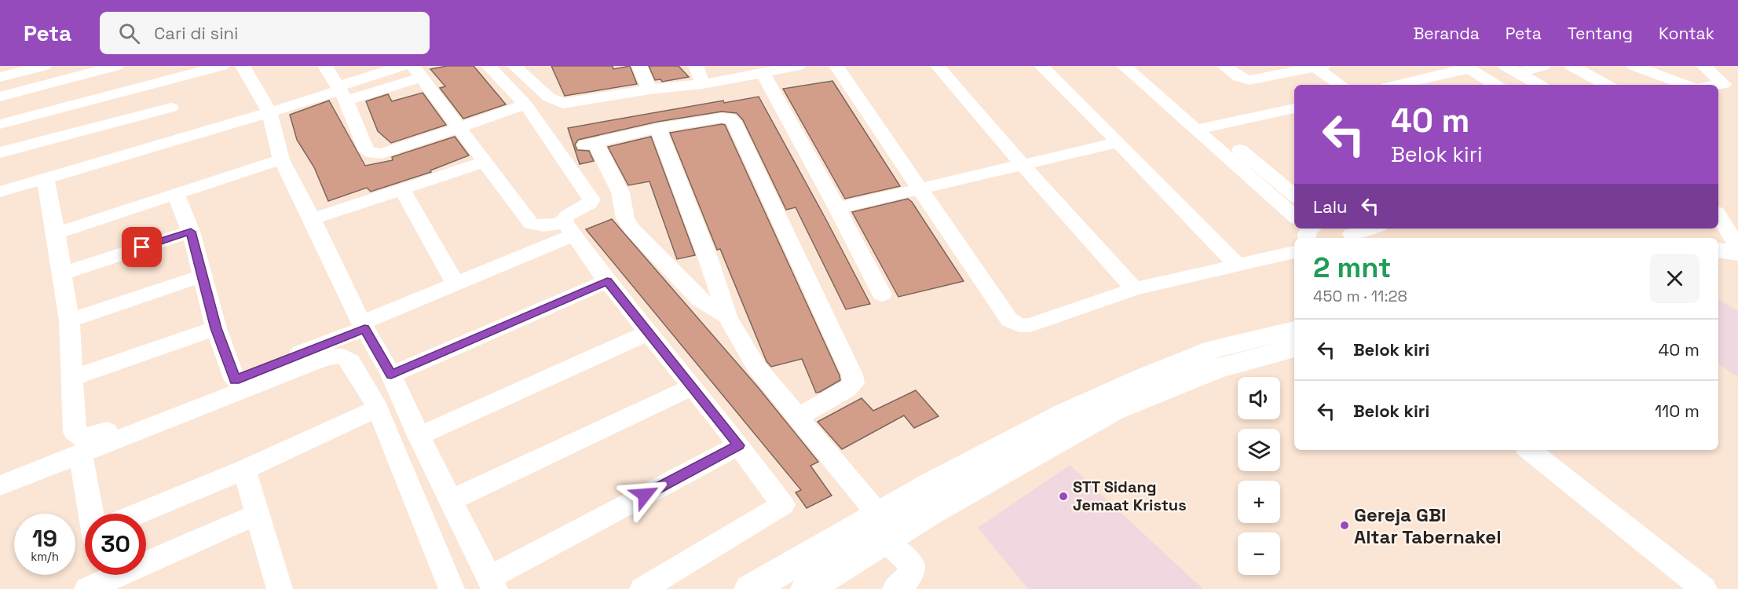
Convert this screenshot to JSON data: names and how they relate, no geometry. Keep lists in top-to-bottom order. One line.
{"places":["STT Sidang Jemaat Kristus","Gereja GBI Altar Tabernakel"],"page":{"header":"Peta","search":"Cari di sini","nav":["Beranda","Peta","Tentang","Kontak"],"turn":["40 m","Belok kiri"],"then":"Lalu","heading":["2 mnt","450 m · 11:28"],"list":[{"name":"Belok kiri","value":"40 m"},{"name":"Belok kiri","value":"110 m"}],"map_buttons":["+","−"],"speed":"19 km/h","limit":"30"}}
